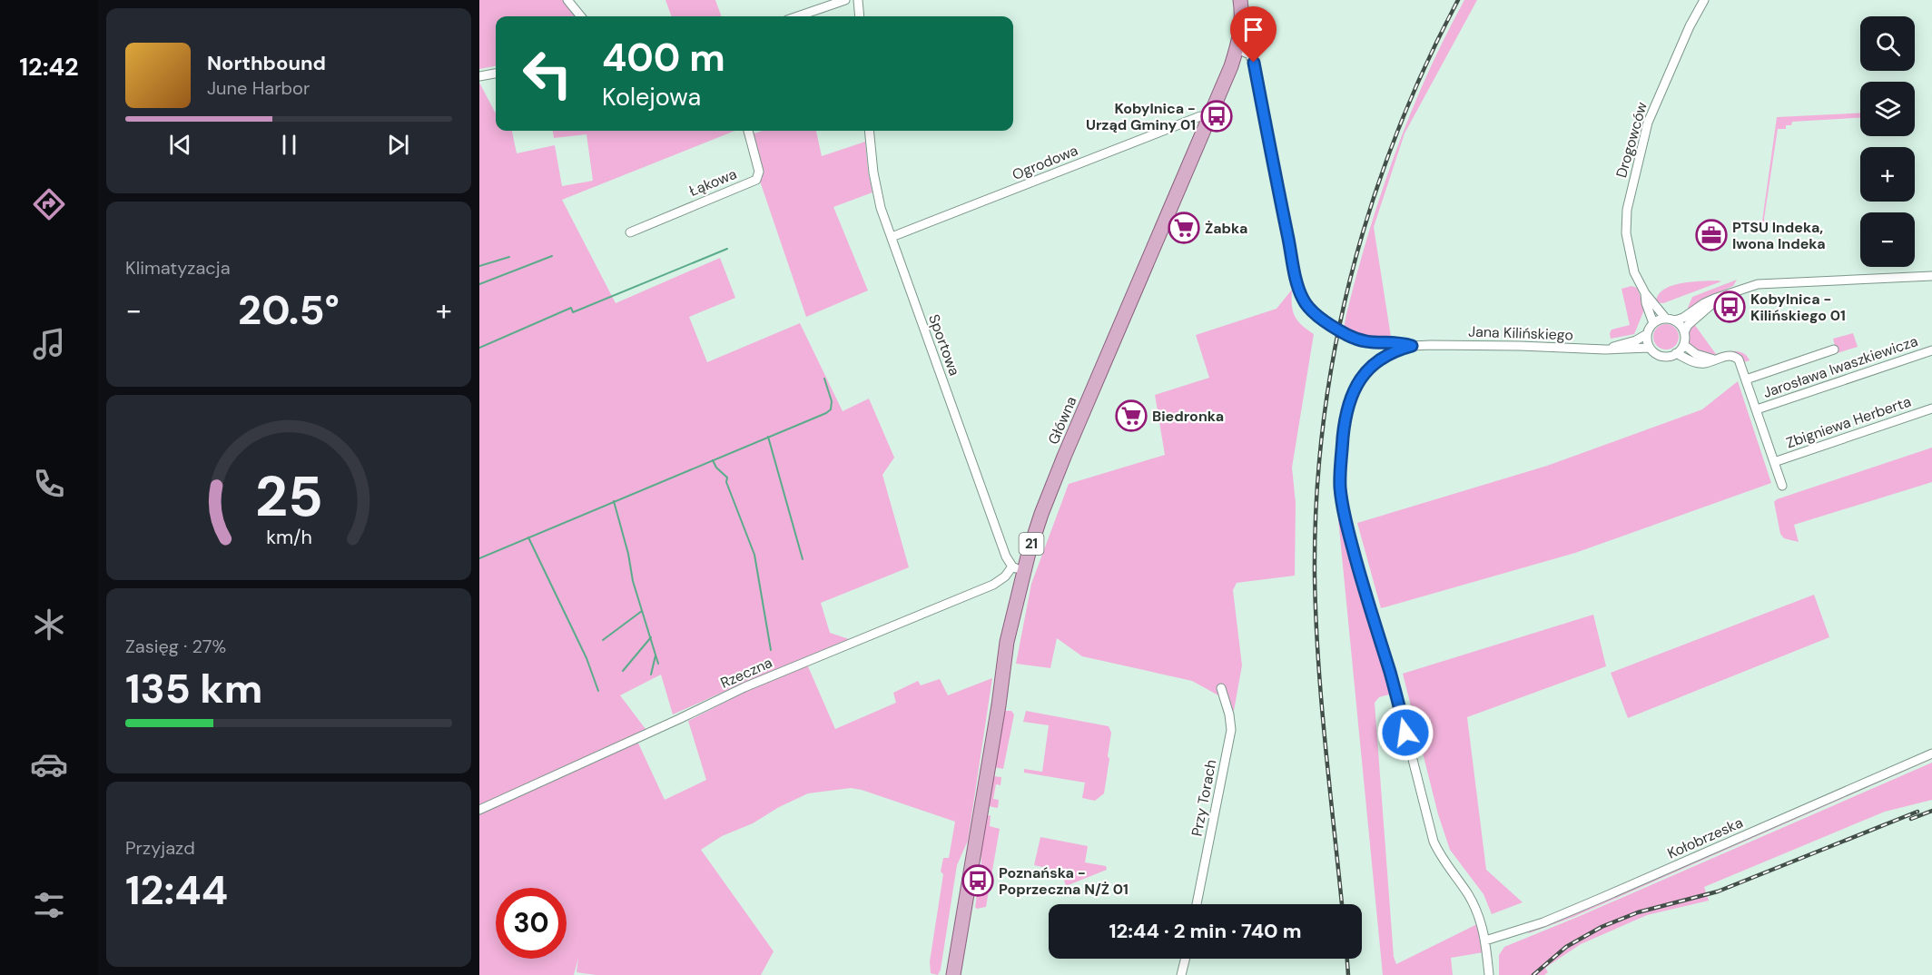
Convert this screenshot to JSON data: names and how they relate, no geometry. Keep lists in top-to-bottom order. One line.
{"streets":{"main road":["Główna","21"],"street":["Drogowców","Ogrodowa","Łąkowa","Jana Kilińskiego","Sportowa","Jarosława Iwaszkiewicza","Zbigniewa Herberta","Rzeczna","Przy Torach","Kołobrzeska"]},"crossings":[["Drogowców","Jana Kilińskiego"],["Ogrodowa","Sportowa"],["Ogrodowa","Główna"],["Sportowa","Główna"],["Sportowa","Rzeczna"],["Główna","21"],["Główna","Rzeczna"]],"places":{"bus stop":["Kobylnica - Urząd Gminy 01","Kobylnica - Kilińskiego 01","Poznańska - Poprzeczna N/Ż 01"],"supermarket":["Żabka","Biedronka"],"office":["PTSU Indeka, Iwona Indeka"]},"page":{"tabs":"12:42","map_buttons":["+","−"],"turn":["400 m","Kolejowa"],"song":["Northbound","June Harbor"],"tile":["Klimatyzacja",["Zasięg · 27%","135 km"],["Przyjazd","12:44"]],"heat":["−","20.5°","+"],"limit":"30","trip":"12:44 · 2 min · 740 m","gauge":["25","km/h"]}}
